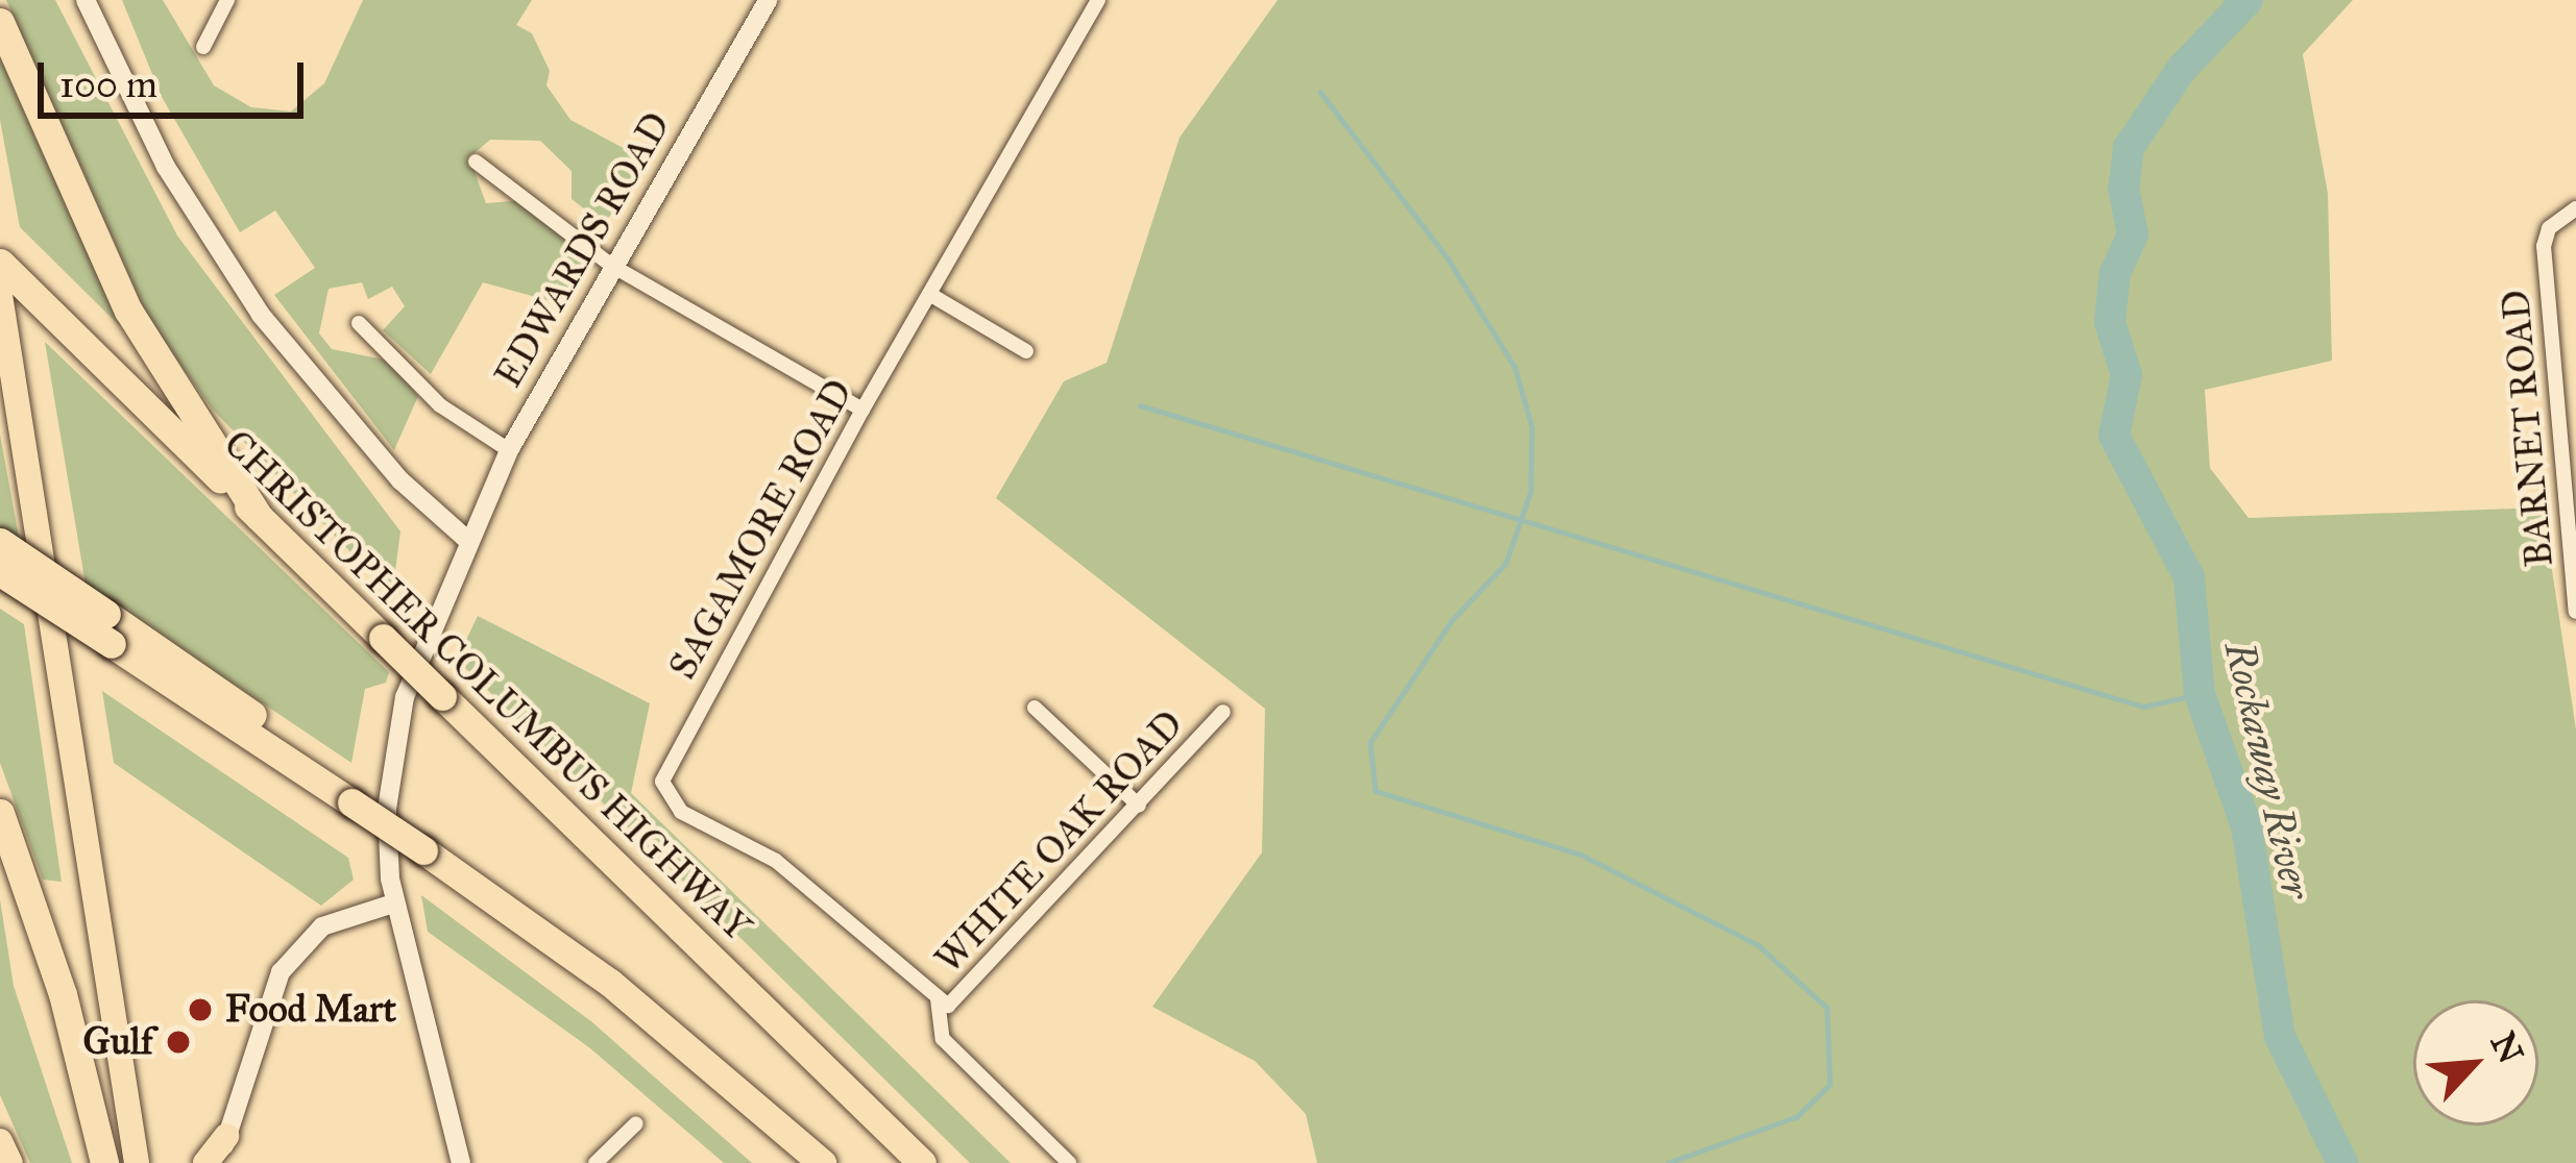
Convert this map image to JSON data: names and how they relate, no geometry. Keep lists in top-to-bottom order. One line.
{"streets":{"highway":["CHRISTOPHER COLUMBUS HIGHWAY"],"street":["EDWARDS ROAD","BARNET ROAD","SAGAMORE ROAD","WHITE OAK ROAD"]},"crossings":[["SAGAMORE ROAD","WHITE OAK ROAD"]],"water":["Rockaway River"],"places":["Food Mart","Gulf"],"scale_bar":"100 m","north":"top right"}
